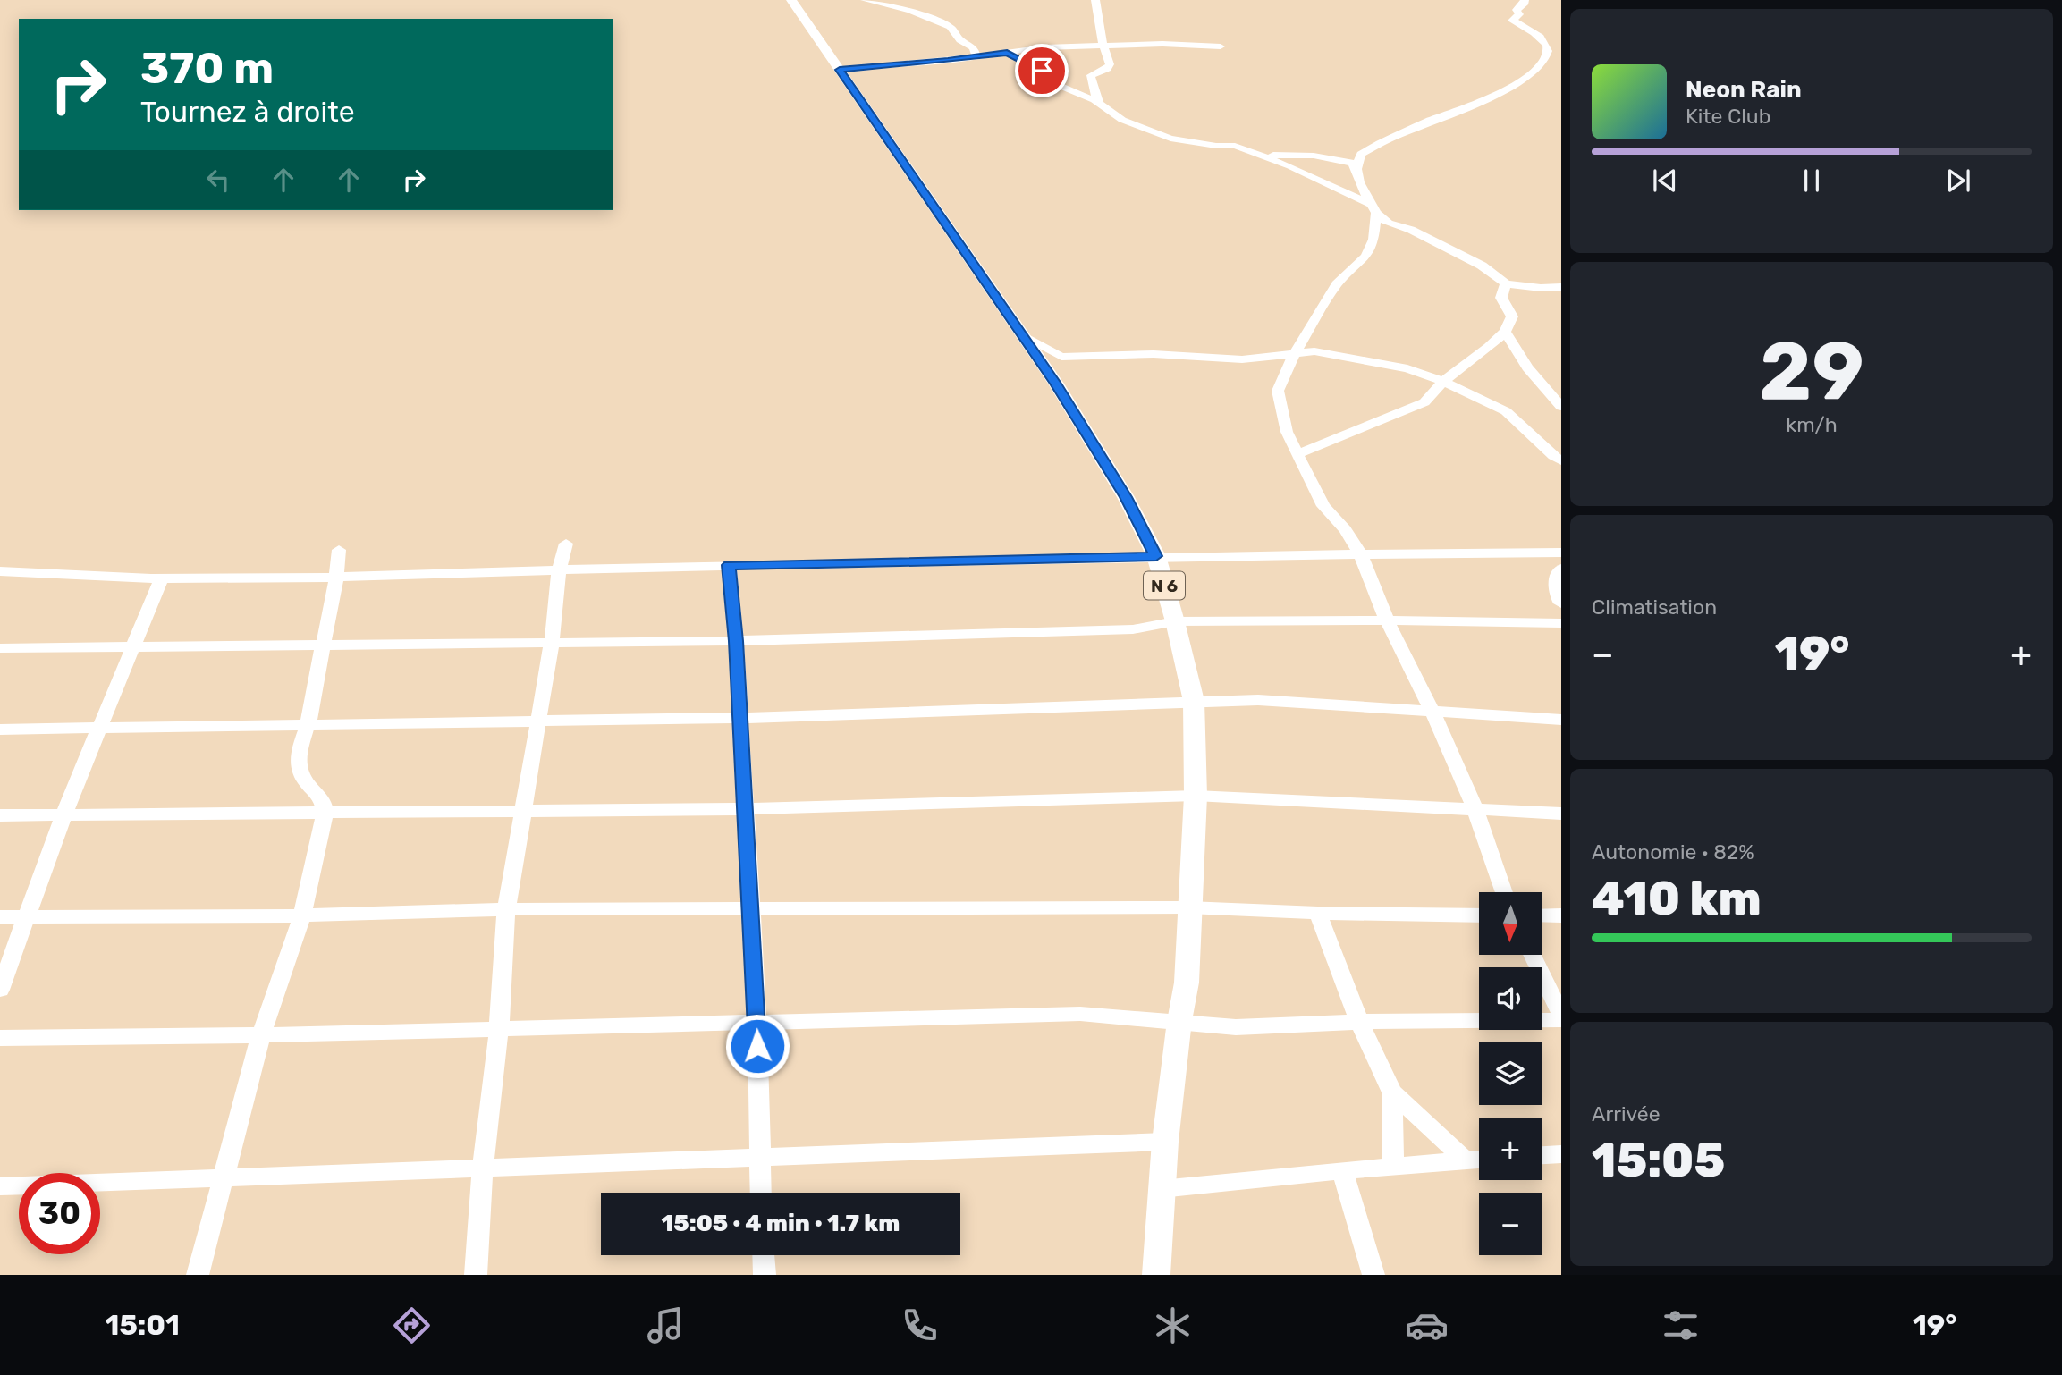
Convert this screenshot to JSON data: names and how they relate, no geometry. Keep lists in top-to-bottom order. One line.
{"streets":{"main road":["N 6"]},"north":"bottom","page":{"turn":["370 m","Tournez à droite"],"song":["Neon Rain","Kite Club"],"tile":[["29","km/h"],"Climatisation",["Autonomie · 82%","410 km"],["Arrivée","15:05"]],"heat":["−","19°","+"],"map_buttons":["+","−"],"limit":"30","trip":"15:05 · 4 min · 1.7 km","tabs":["15:01","19°"]}}
